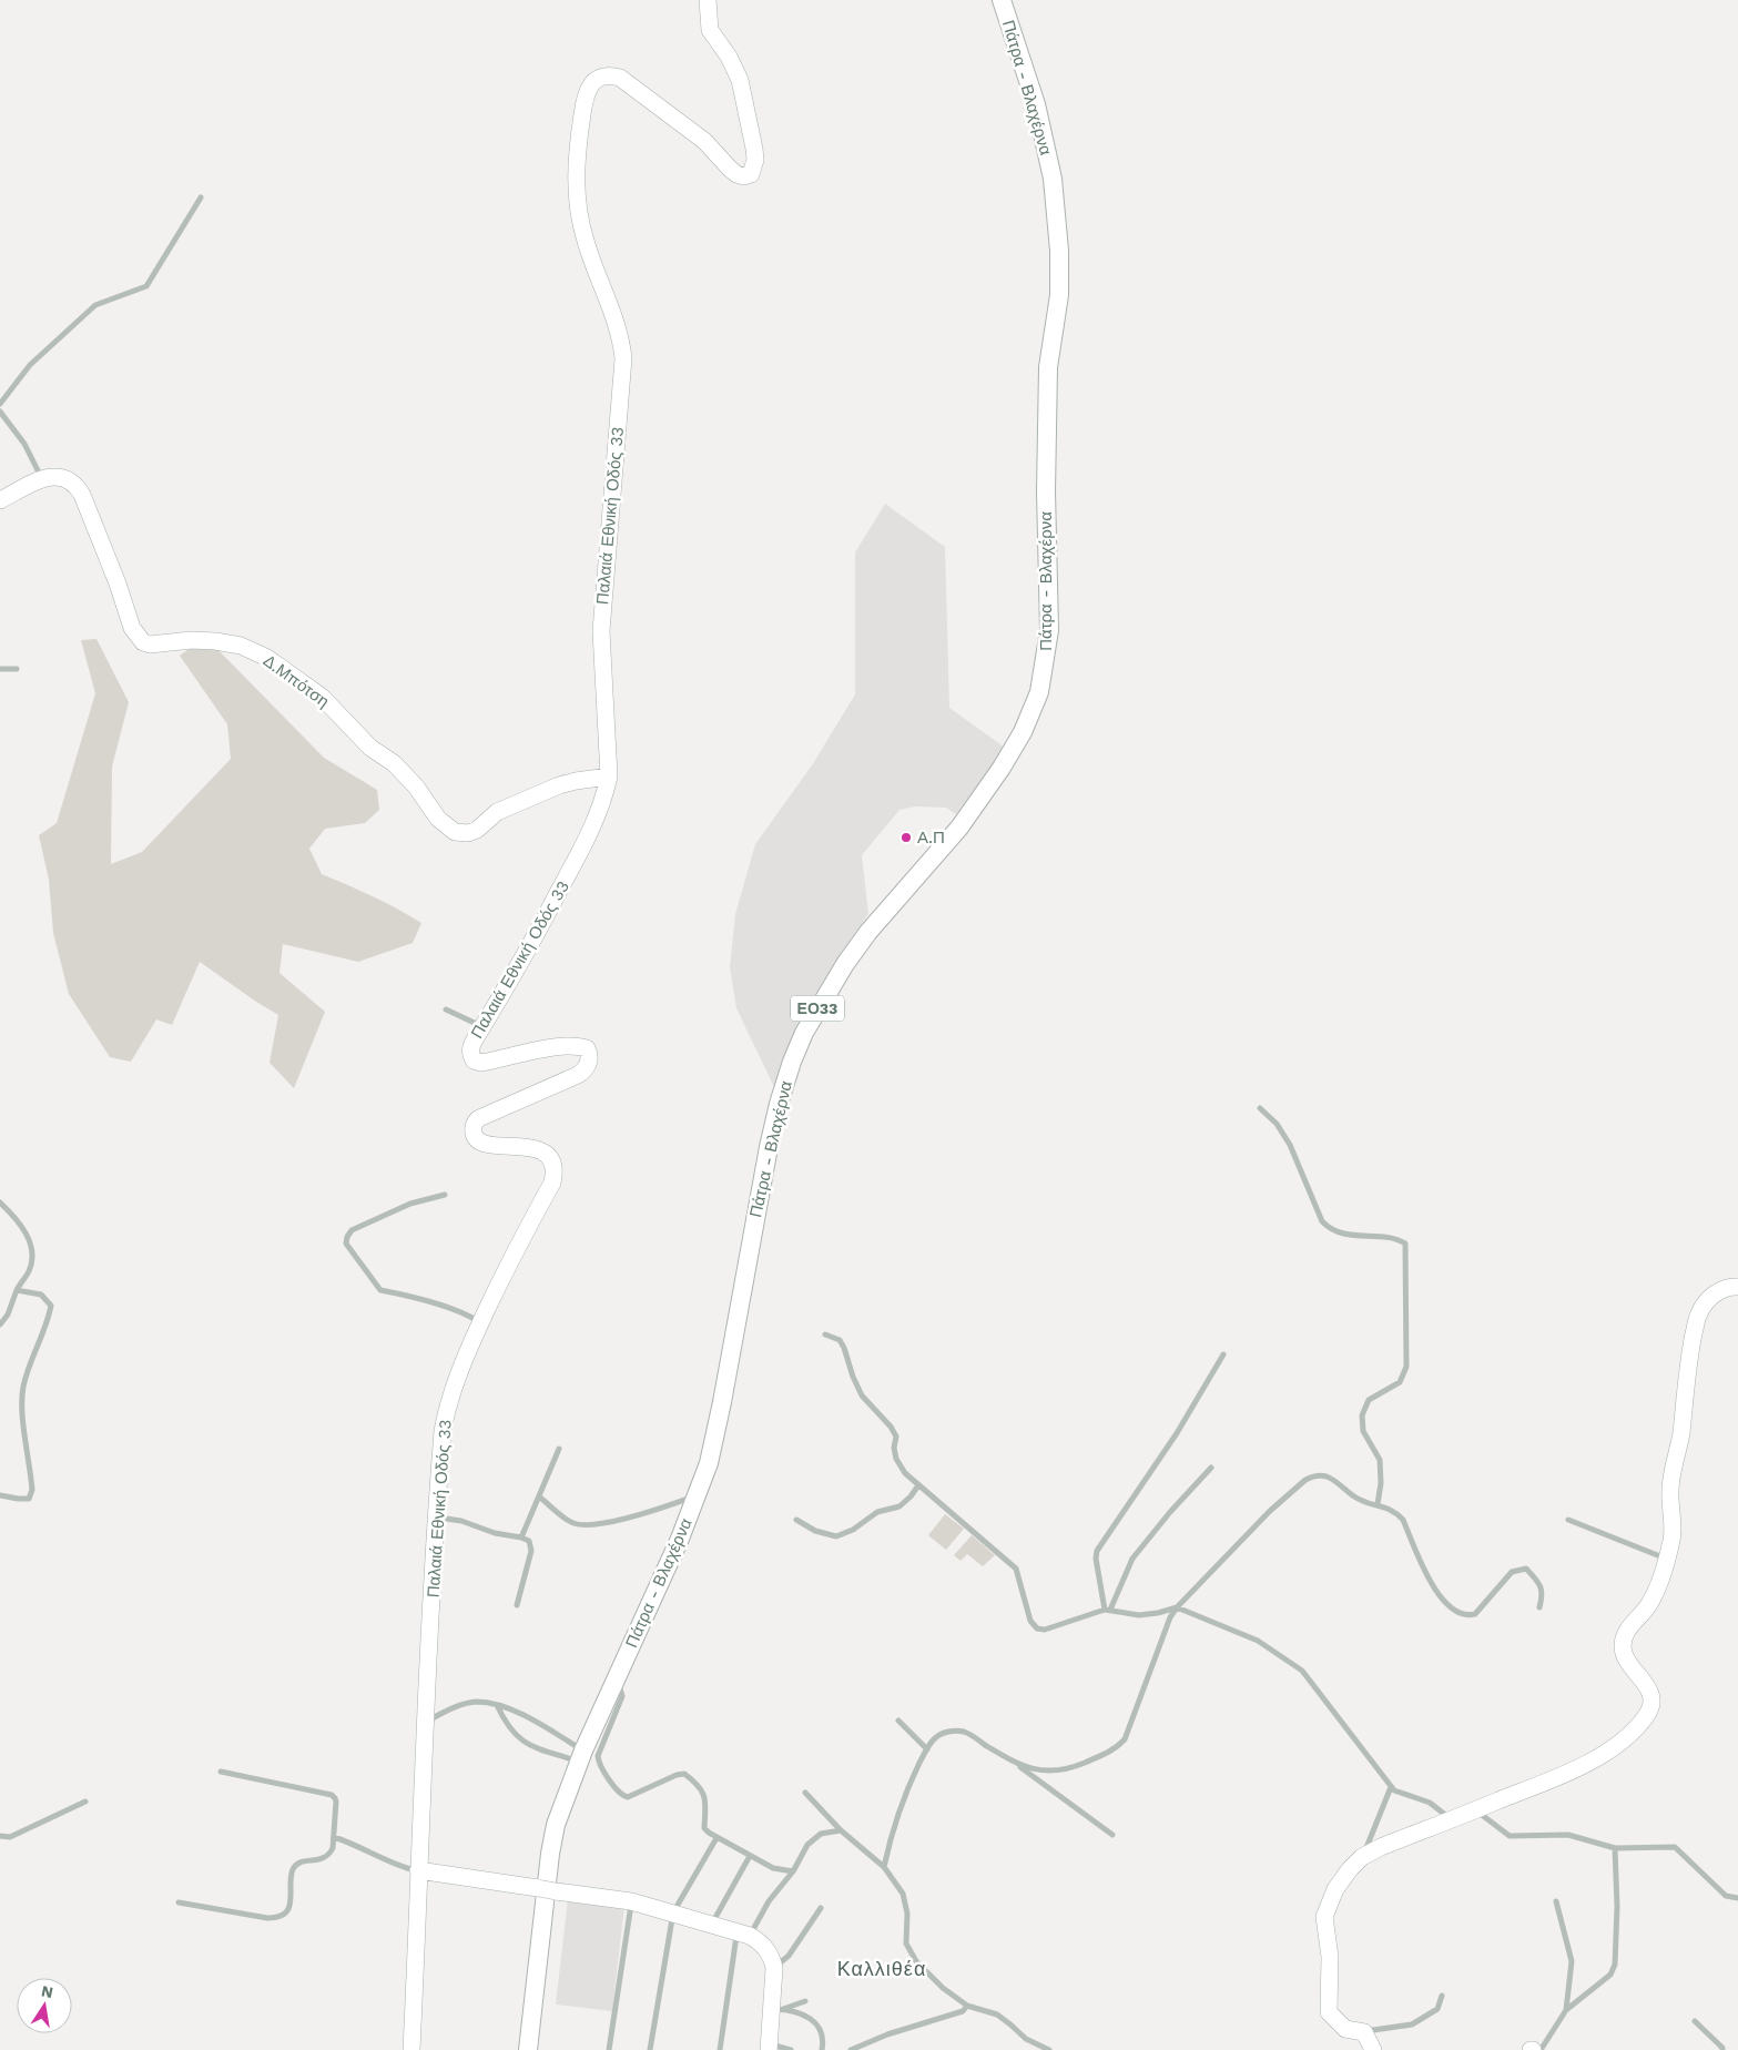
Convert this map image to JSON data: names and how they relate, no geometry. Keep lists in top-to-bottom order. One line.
{"streets":{"main road":["Πάτρα - Βλαχέρνα","Παλαιά Εθνική Οδός 33","Δ.Μπότση","ΕΟ33"]},"crossings":[["Παλαιά Εθνική Οδός 33","Δ.Μπότση"]],"districts":["Καλλιθέα"],"places":["Α.Π"],"north":"top"}
